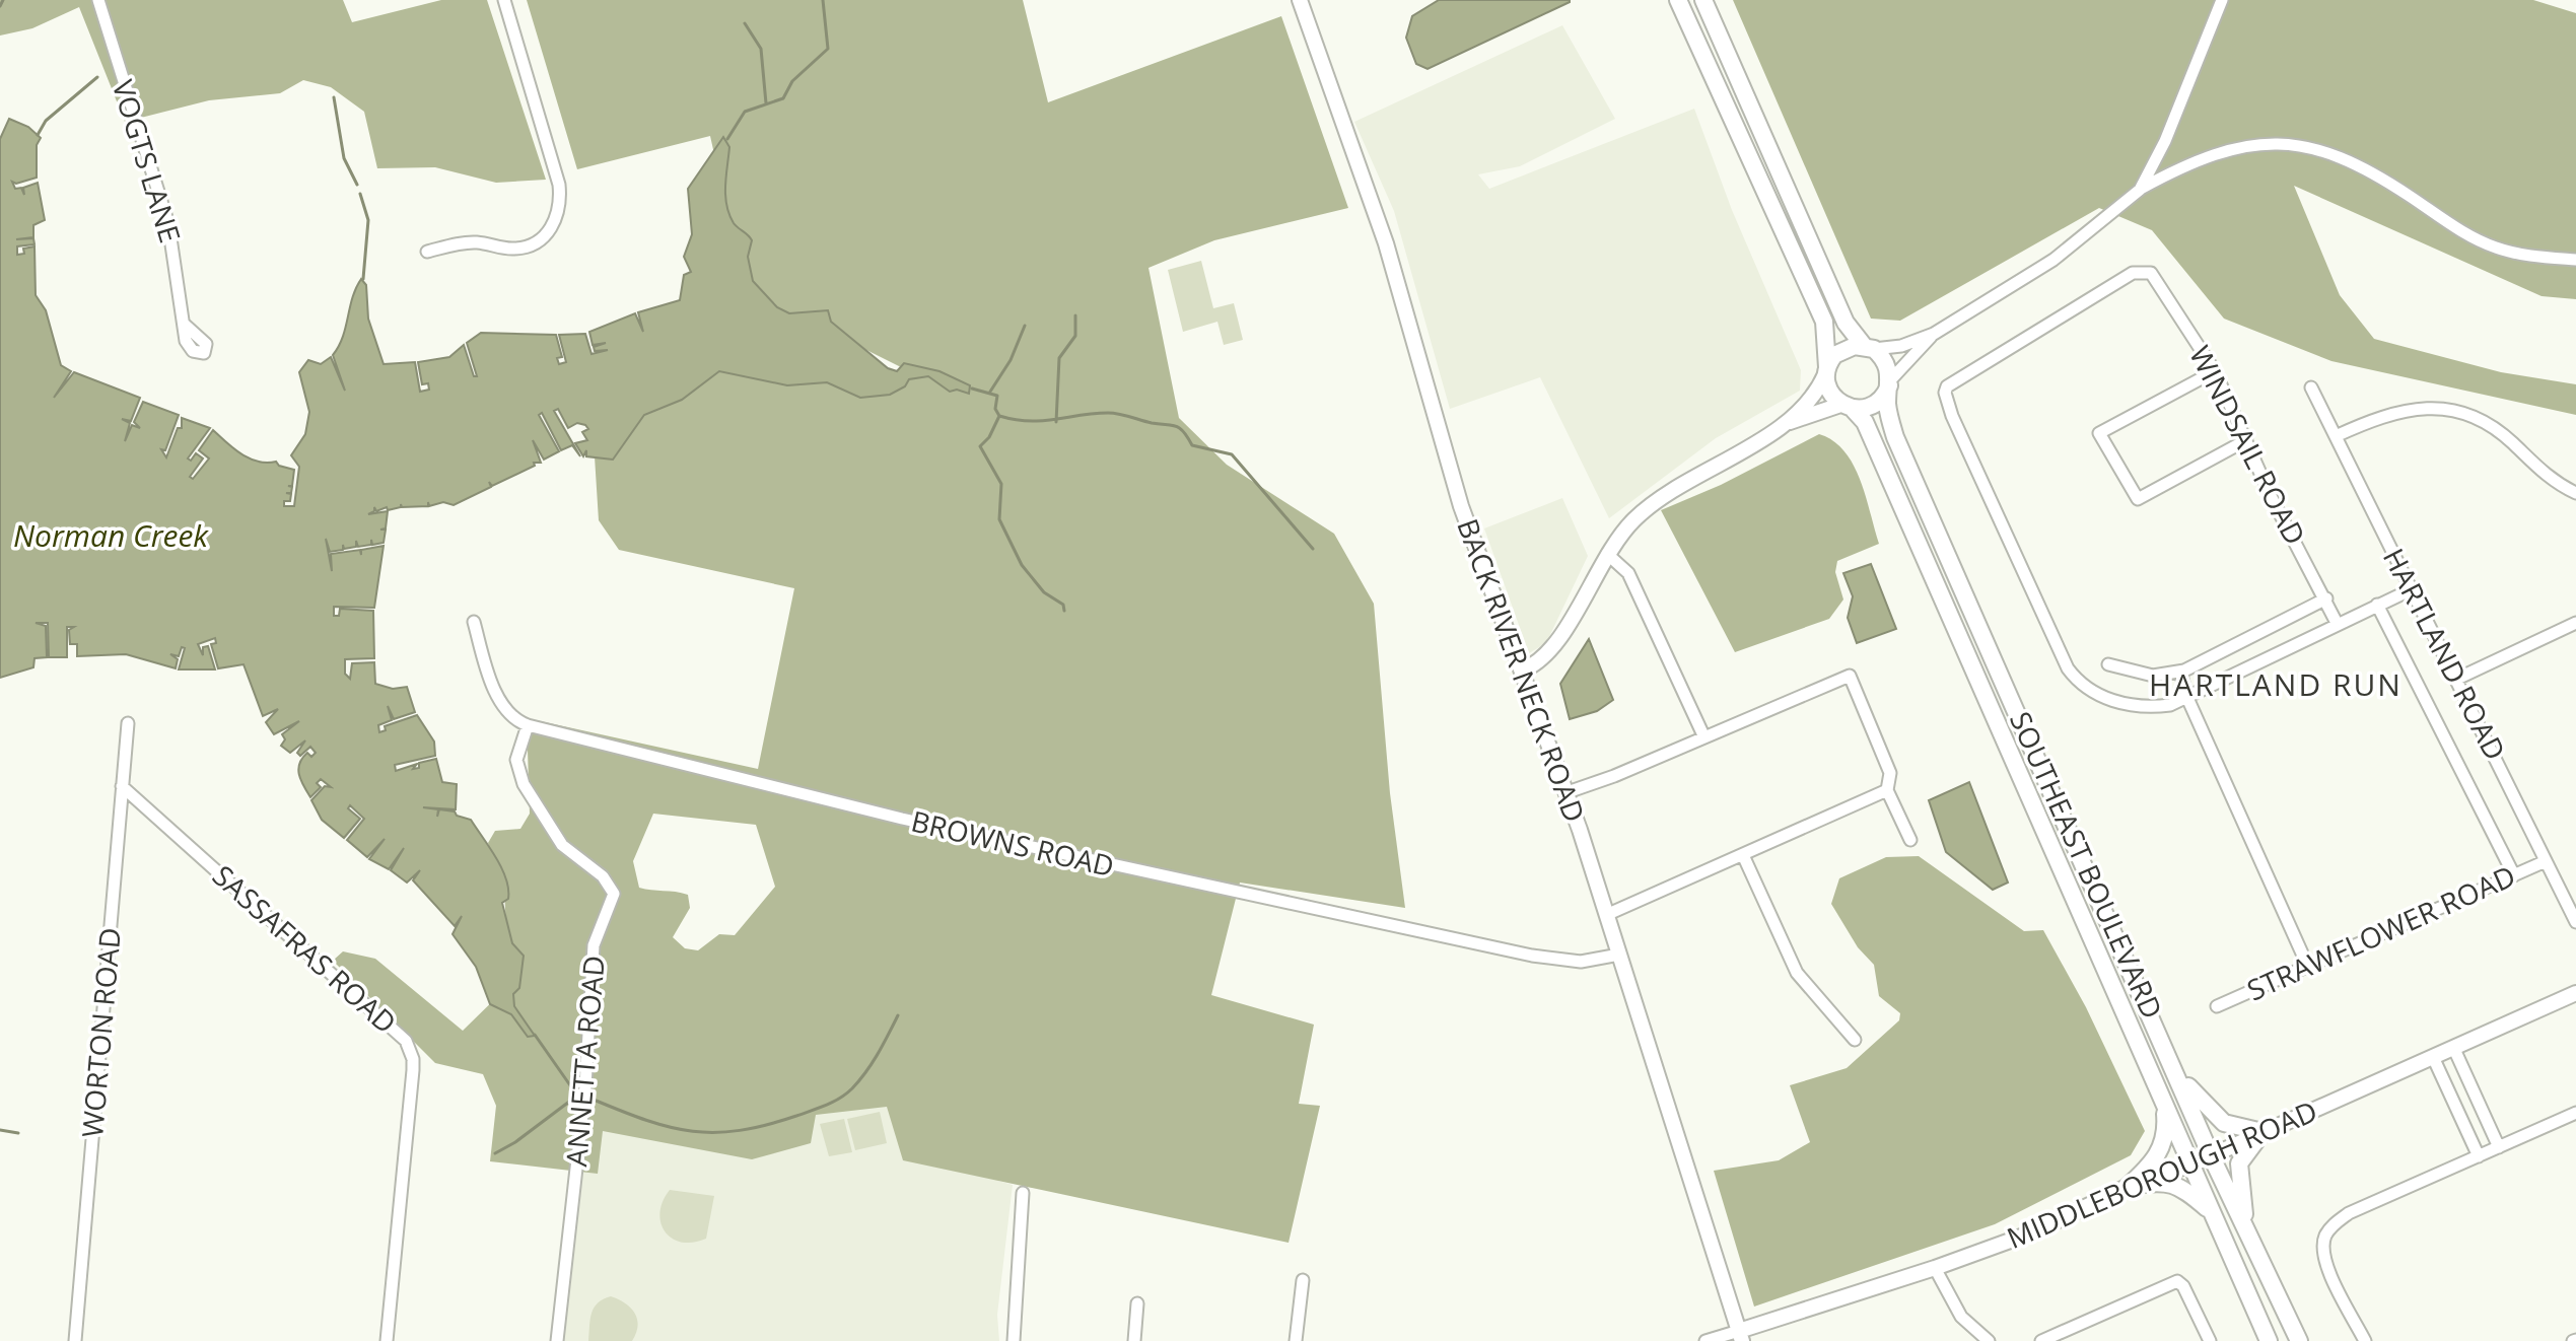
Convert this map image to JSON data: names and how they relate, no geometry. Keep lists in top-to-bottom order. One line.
{"streets":{"main road":["SOUTHEAST BOULEVARD"],"street":["VOGTS LANE","WINDSAIL ROAD","HARTLAND ROAD","BACK RIVER NECK ROAD","BROWNS ROAD","STRAWFLOWER ROAD","SASSAFRAS ROAD","WORTON ROAD","ANNETTA ROAD","MIDDLEBOROUGH ROAD"]},"crossings":[["HARTLAND ROAD","STRAWFLOWER ROAD"],["BACK RIVER NECK ROAD","BROWNS ROAD"],["BACK RIVER NECK ROAD","MIDDLEBOROUGH ROAD"],["BROWNS ROAD","ANNETTA ROAD"],["SOUTHEAST BOULEVARD","MIDDLEBOROUGH ROAD"],["SASSAFRAS ROAD","WORTON ROAD"]],"districts":["HARTLAND RUN"],"water":["Norman Creek"]}
